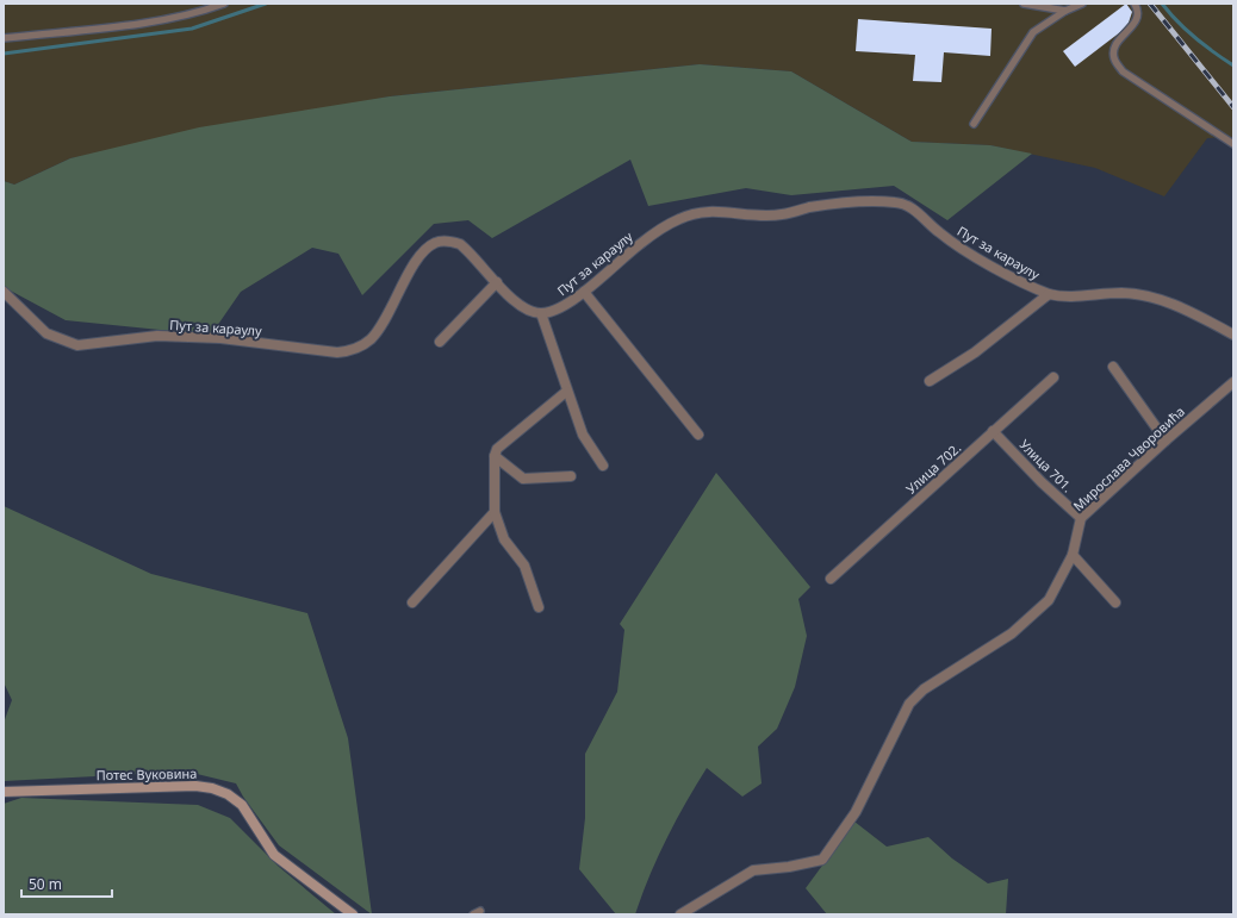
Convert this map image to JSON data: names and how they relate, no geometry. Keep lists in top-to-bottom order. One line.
{"streets":{"main road":["Потес Вуковина"],"street":["Пут за караулу","Мирослава Чворовића","Улица 701.","Улица 702."]},"crossings":[["Мирослава Чворовића","Улица 701."],["Улица 701.","Улица 702."]],"scale_bar":"50 m"}
